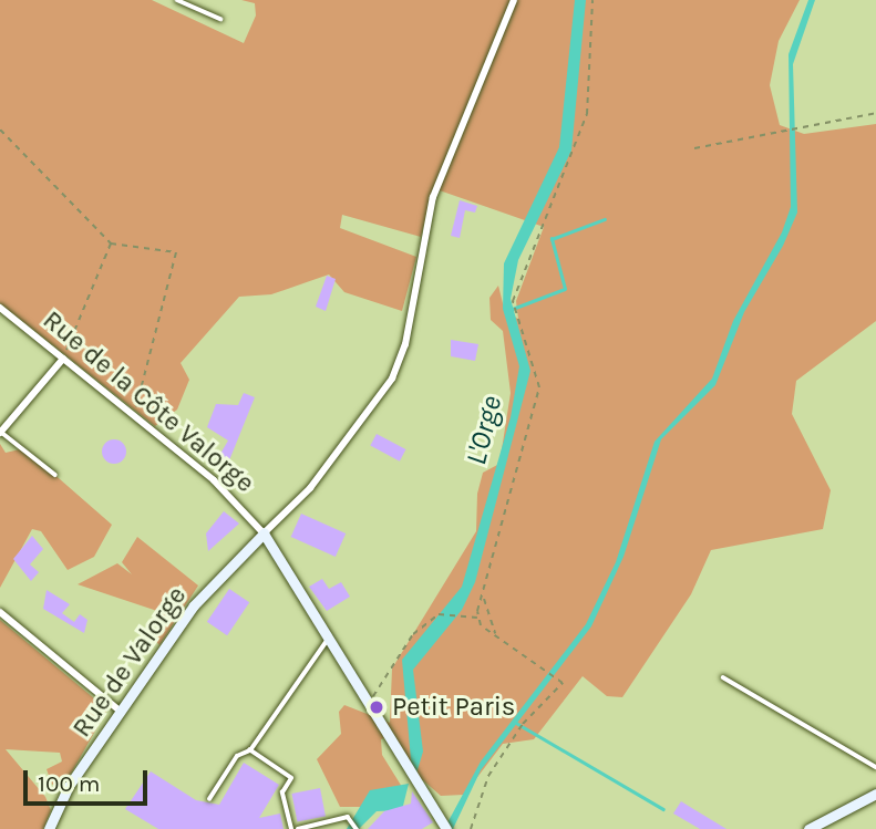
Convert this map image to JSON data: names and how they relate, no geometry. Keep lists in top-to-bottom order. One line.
{"streets":{"street":["Rue de la Côte Valorge","Rue de Valorge"]},"crossings":[["Rue de la Côte Valorge","Rue de Valorge"]],"water":["L'Orge"],"places":["Petit Paris"],"scale_bar":"100 m"}
